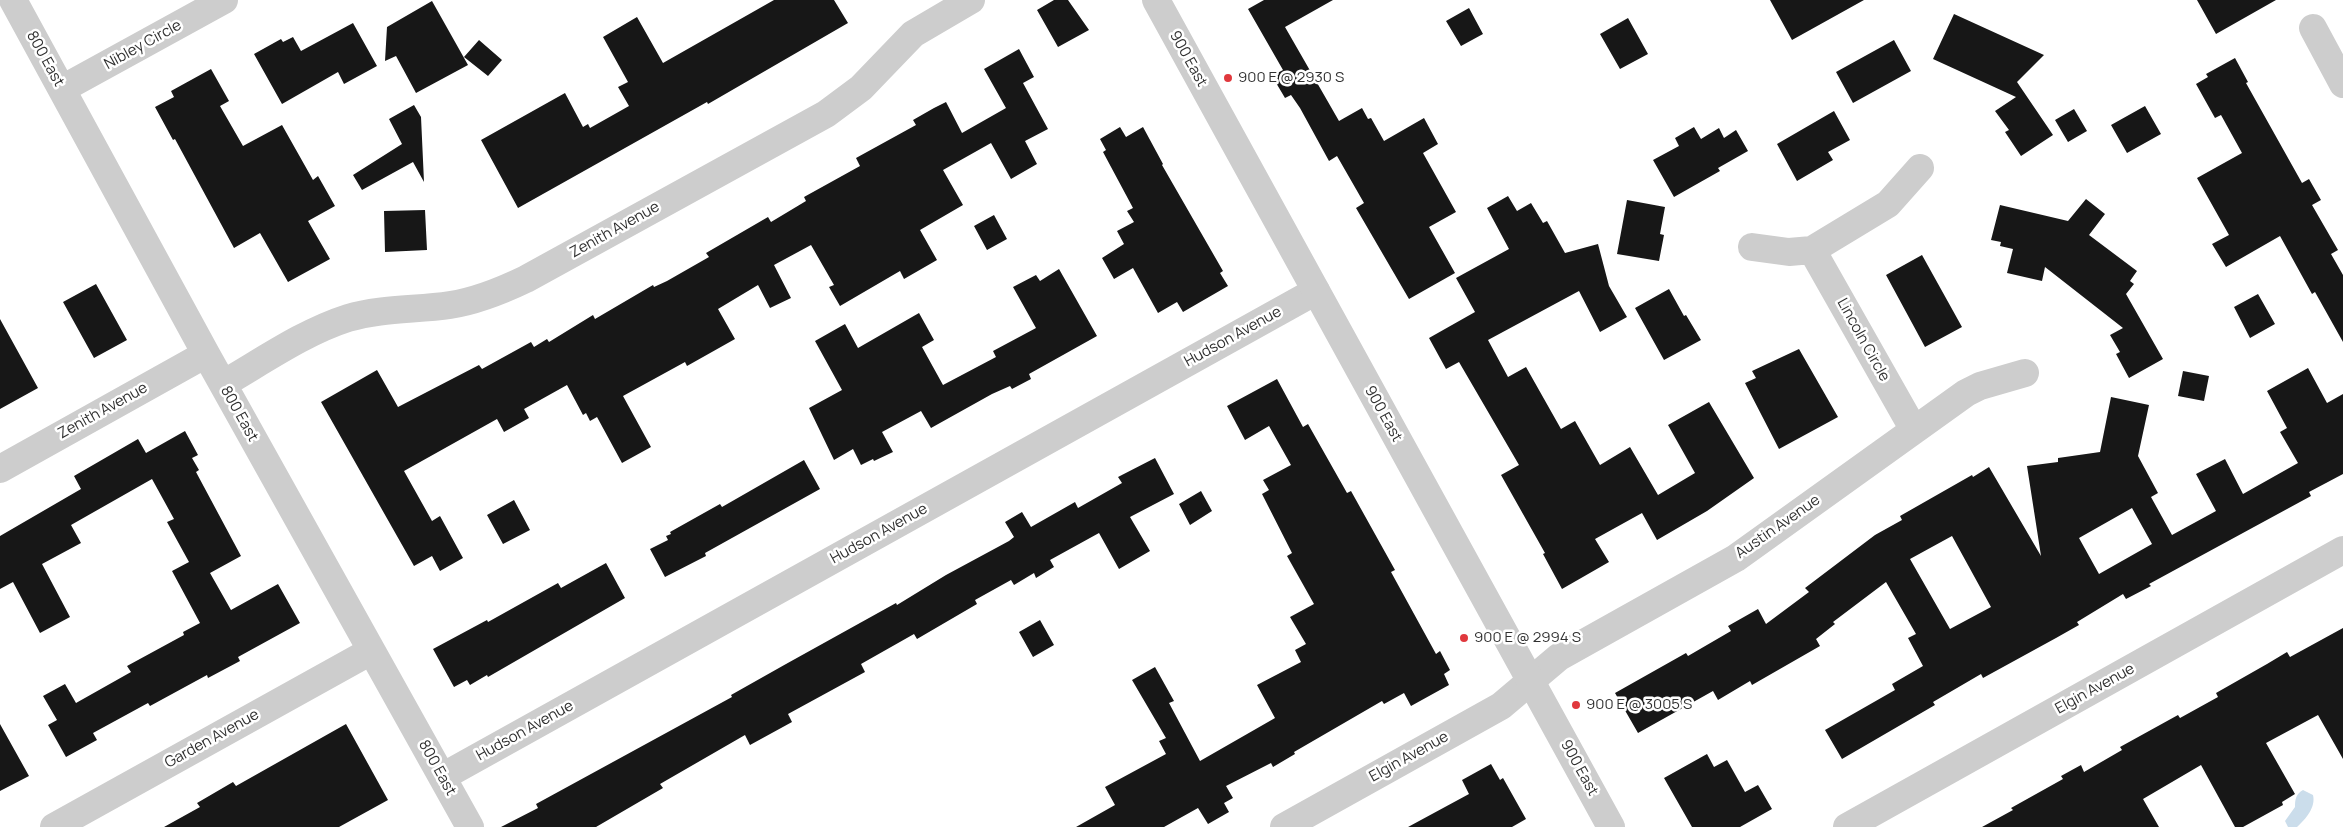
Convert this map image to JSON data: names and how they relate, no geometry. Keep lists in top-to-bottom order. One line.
{"streets":{"street":["Nibley Circle","800 East","900 East","Zenith Avenue","Hudson Avenue","Lincoln Circle","Austin Avenue","Elgin Avenue","Garden Avenue"]},"crossings":[["Nibley Circle","800 East"],["800 East","Zenith Avenue"],["800 East","Hudson Avenue"],["800 East","Garden Avenue"],["900 East","Hudson Avenue"],["900 East","Austin Avenue"],["900 East","Elgin Avenue"],["Lincoln Circle","Austin Avenue"],["Austin Avenue","Elgin Avenue"]],"places":["900 E @ 2930 S","900 E @ 2994 S","900 E @ 3005 S"]}
